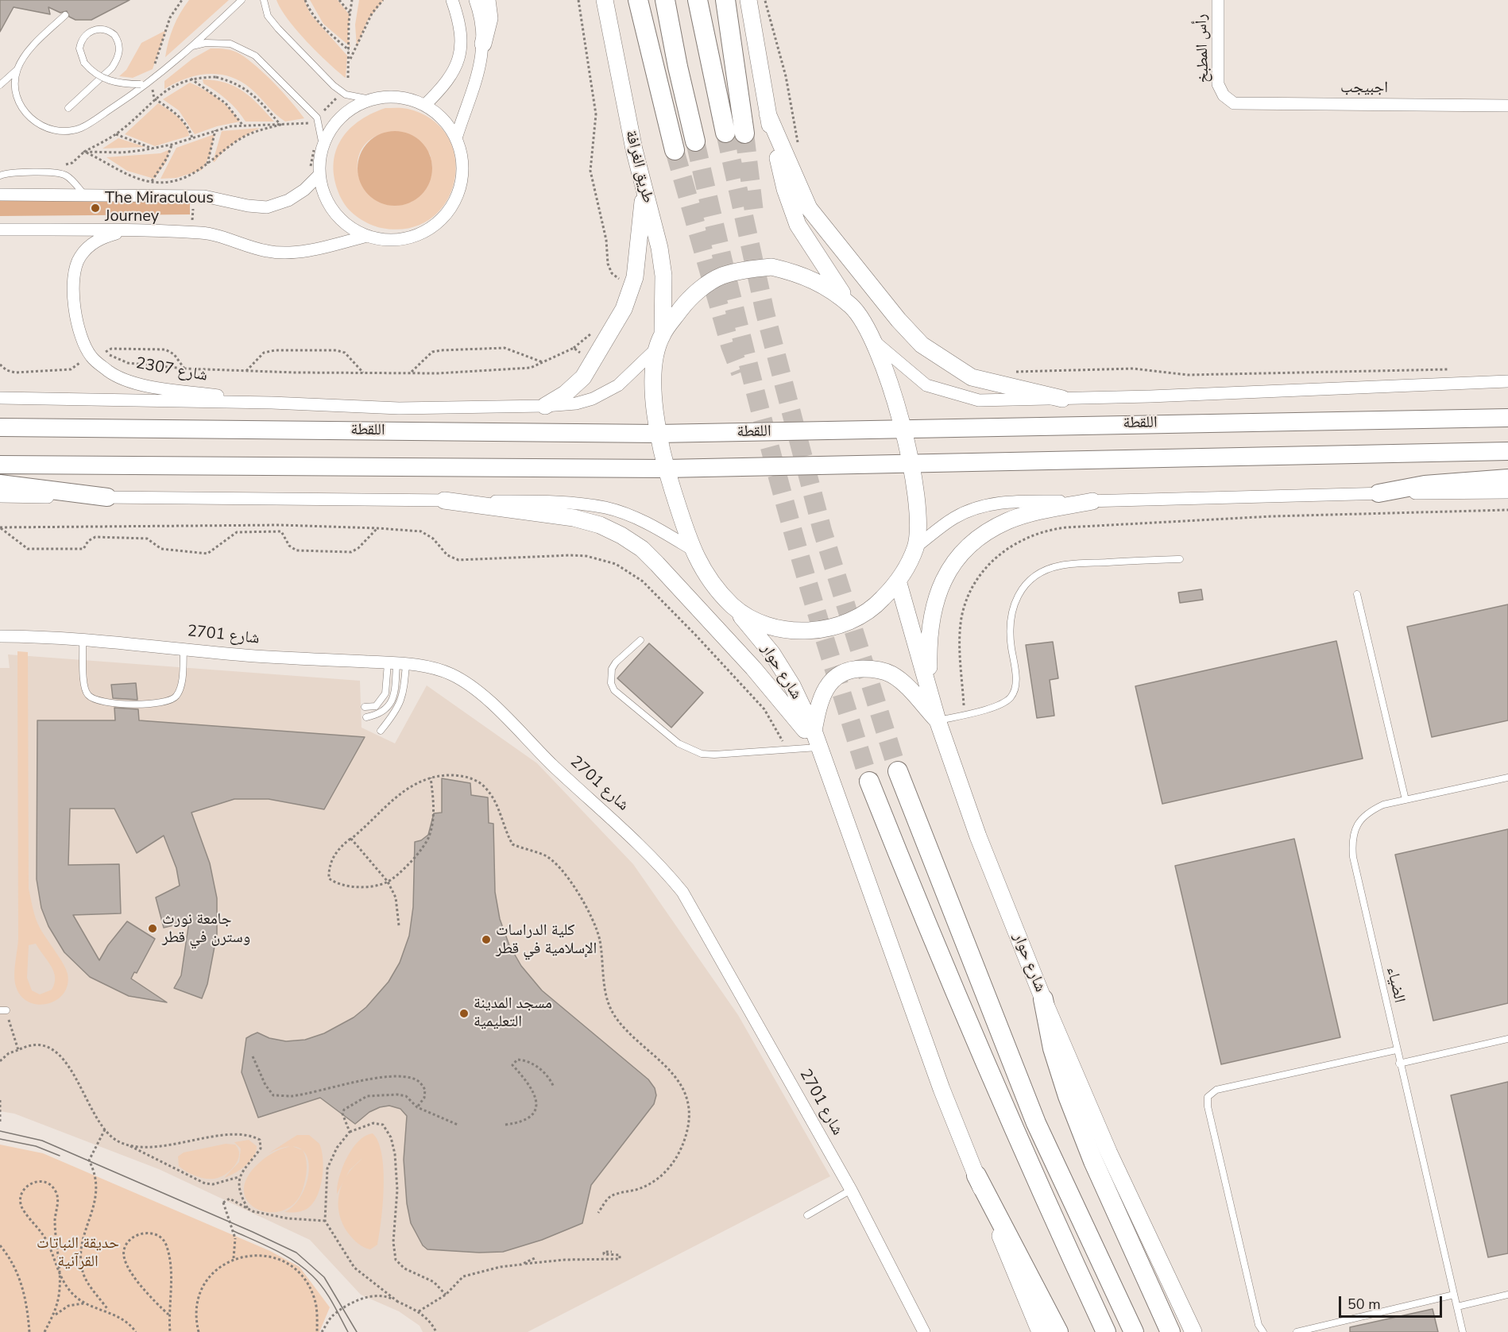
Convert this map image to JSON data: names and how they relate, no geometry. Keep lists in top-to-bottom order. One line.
{"streets":{"main road":["طريق الغرافة","اللقطة","شارع حوار"],"street":["رأس المطبخ","اجبيجب","شارع 2307","شارع 2701"],"lane":["الضياء"]},"crossings":[["رأس المطبخ","اجبيجب"],["طريق الغرافة","اللقطة"],["طريق الغرافة","شارع حوار"],["شارع 2307","اللقطة"]],"parks":["حديقة النباتات القرآنية"],"places":["The Miraculous Journey","جامعة نورث وسترن في قطر","كلية الدراسات الإسلامية في قطر","مسجد المدينة التعليمية"],"scale_bar":"50 m"}
